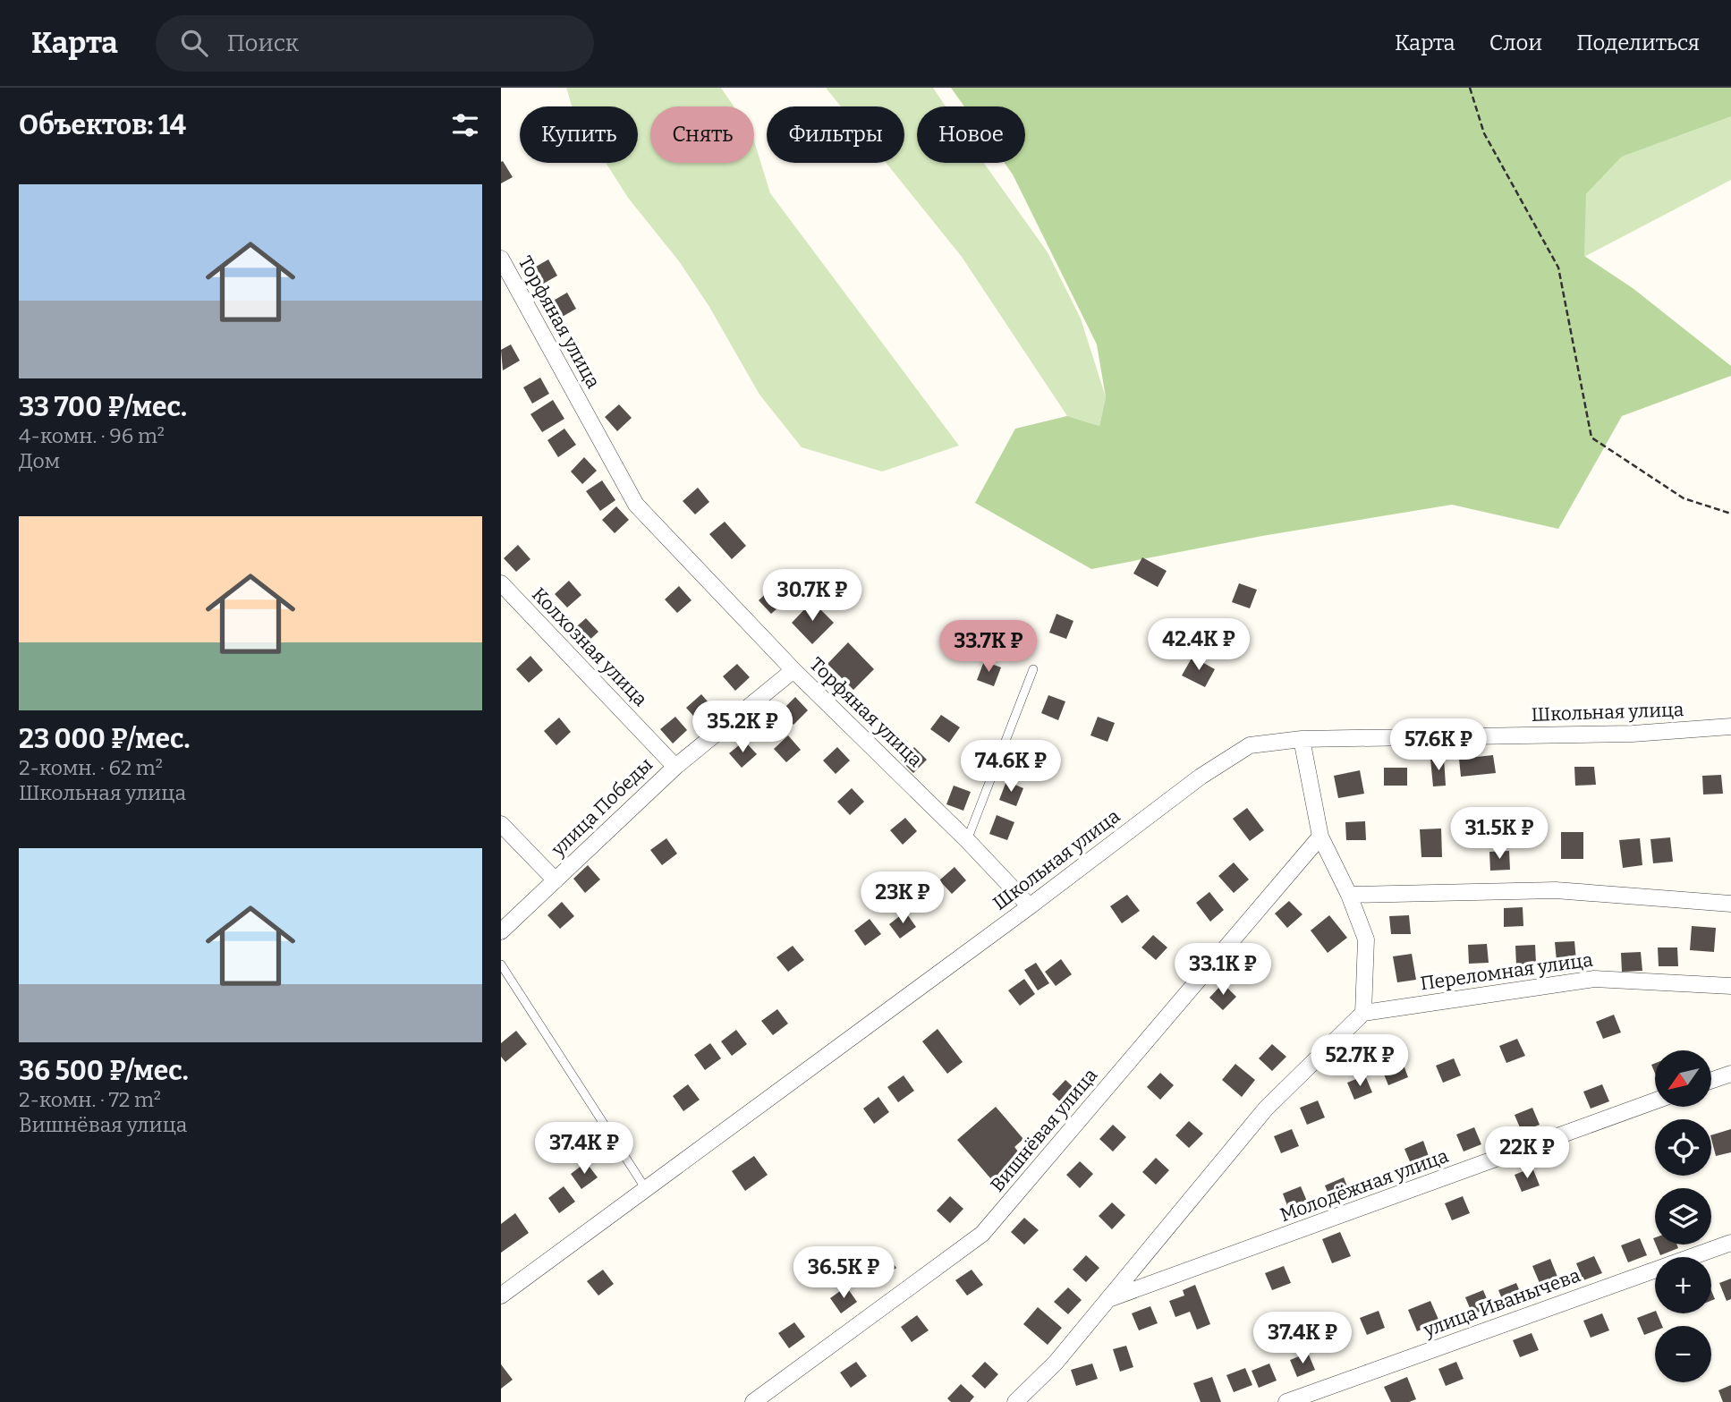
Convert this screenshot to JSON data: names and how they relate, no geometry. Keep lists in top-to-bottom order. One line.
{"streets":{"street":["Торфяная улица","Колхозная улица","Школьная улица","улица Победы","Переломная улица","Вишнёвая улица","Молодёжная улица","улица Иванычева"]},"crossings":[["Торфяная улица","Школьная улица"],["Торфяная улица","улица Победы"],["Колхозная улица","улица Победы"]],"north":"bottom left","page":{"header":"Карта","search":"Поиск","nav":["Карта","Слои","Поделиться"],"heading":"Объектов: 14","chip":["Купить","Снять","Фильтры","Новое"],"list":[{"name":"33 700 ₽/мес.","note":"4-комн. · 96 m² · Дом"},{"name":"23 000 ₽/мес.","note":"2-комн. · 62 m² · Школьная улица"},{"name":"36 500 ₽/мес.","note":"2-комн. · 72 m² · Вишнёвая улица"}],"price":["30.7K ₽","42.4K ₽","33.7K ₽","35.2K ₽","57.6K ₽","74.6K ₽","31.5K ₽","23K ₽","33.1K ₽","52.7K ₽","37.4K ₽","22K ₽","36.5K ₽","37.4K ₽"],"map_buttons":["+","−"]}}
